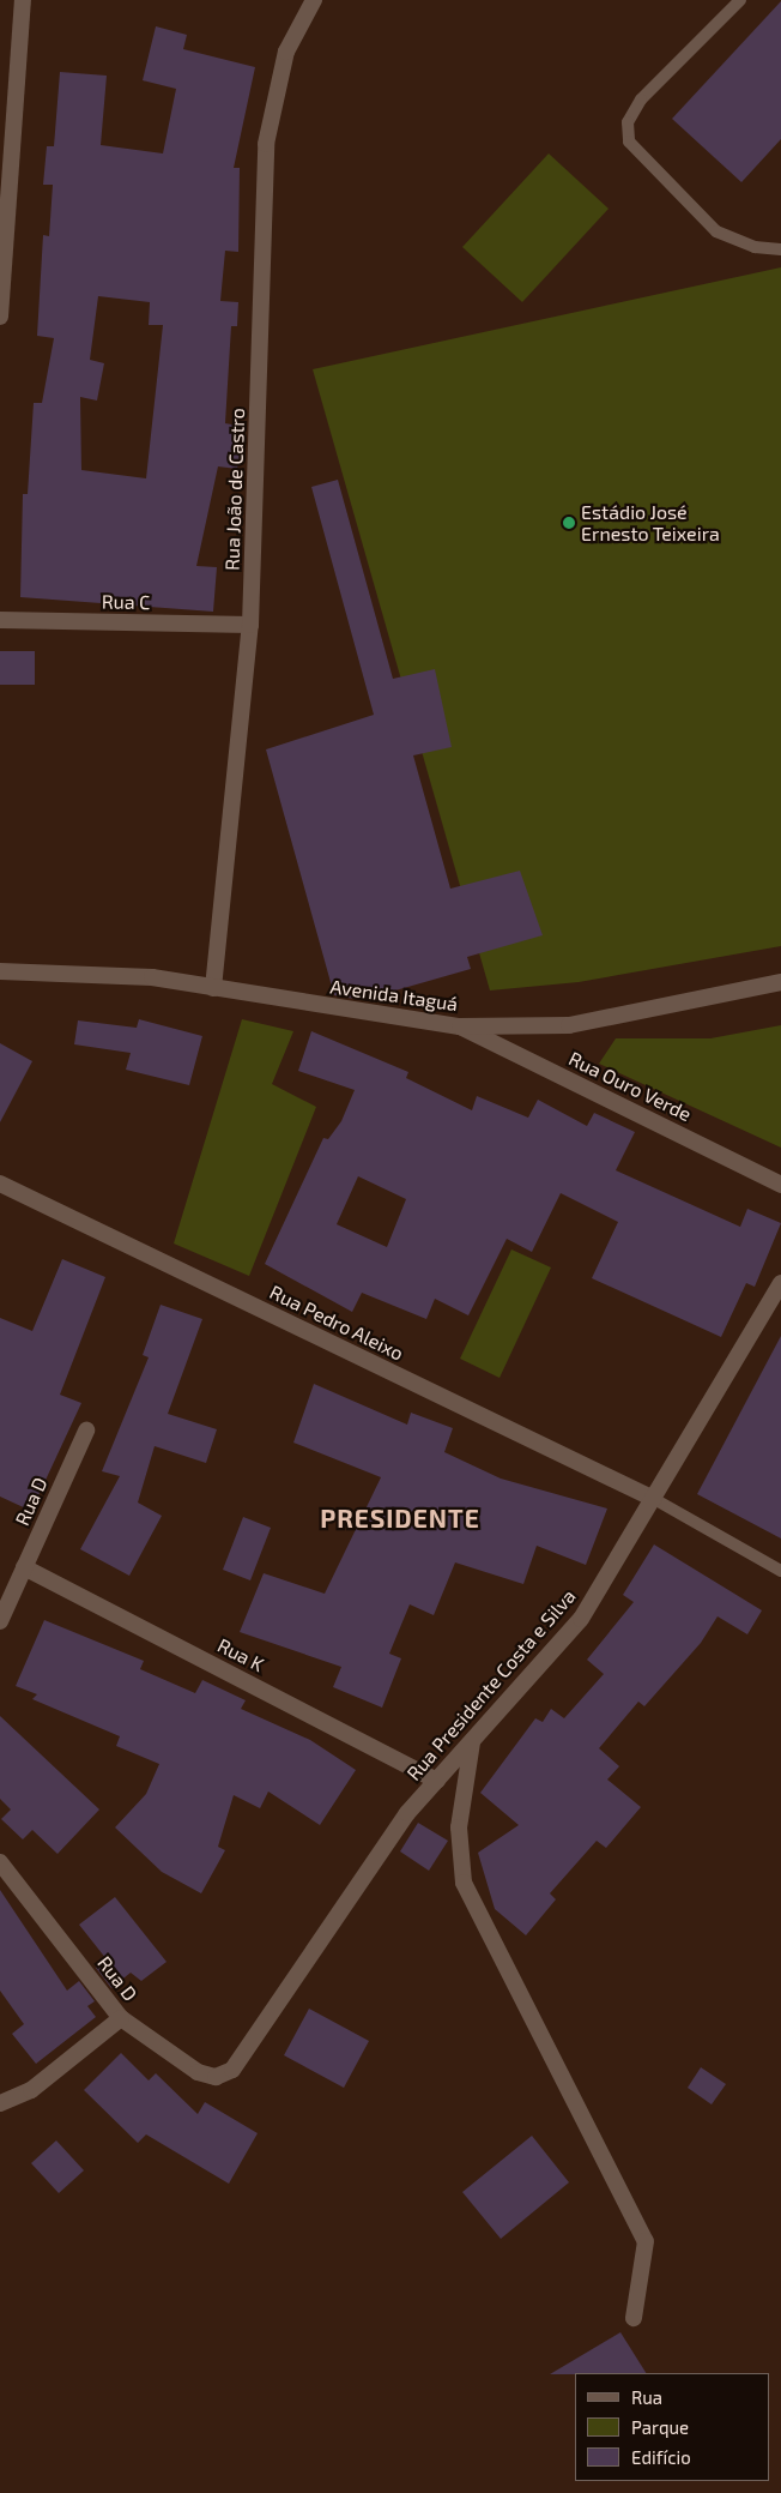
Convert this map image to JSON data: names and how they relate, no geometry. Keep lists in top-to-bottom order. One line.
{"streets":{"street":["Rua João de Castro","Rua C","Avenida Itaguá","Rua Ouro Verde","Rua Pedro Aleixo","Rua D","Rua K","Rua Presidente Costa e Silva"]},"crossings":[["Rua João de Castro","Rua C"],["Rua João de Castro","Avenida Itaguá"],["Avenida Itaguá","Rua Ouro Verde"],["Rua Pedro Aleixo","Rua Presidente Costa e Silva"],["Rua D","Rua K"],["Rua D","Rua Presidente Costa e Silva"],["Rua K","Rua Presidente Costa e Silva"]],"districts":["PRESIDENTE"],"places":["Estádio José Ernesto Teixeira"],"legend":["Rua","Parque","Edifício"]}
